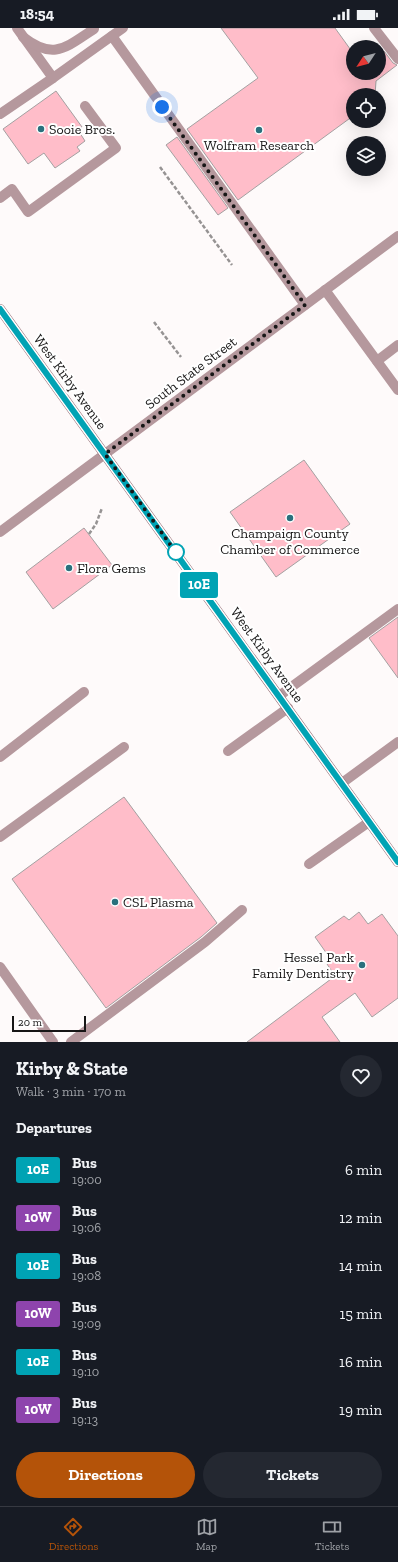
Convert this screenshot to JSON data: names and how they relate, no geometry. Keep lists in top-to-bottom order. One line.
{"streets":{"main road":["West Kirby Avenue"],"street":["South State Street"]},"crossings":[["South State Street","West Kirby Avenue"]],"places":["Sooie Bros.","Wolfram Research","Champaign County Chamber of Commerce","Flora Gems","CSL Plasma","Hessel Park Family Dentistry"],"lines":["bus line 10E"],"scale_bar":"20 m","north":"bottom left","page":{"status":"18:54","on_map":"10E","scale":"20 m","heading":[["Kirby & State","Walk · 3 min · 170 m"],"Departures"],"list":[{"mark":"10E","name":"Bus","note":"19:00","value":"6 min"},{"mark":"10W","name":"Bus","note":"19:06","value":"12 min"},{"mark":"10E","name":"Bus","note":"19:08","value":"14 min"},{"mark":"10W","name":"Bus","note":"19:09","value":"15 min"},{"mark":"10E","name":"Bus","note":"19:10","value":"16 min"},{"mark":"10W","name":"Bus","note":"19:13","value":"19 min"}],"buttons":["Directions","Tickets"],"tabs":["Directions","Map","Tickets"]}}
